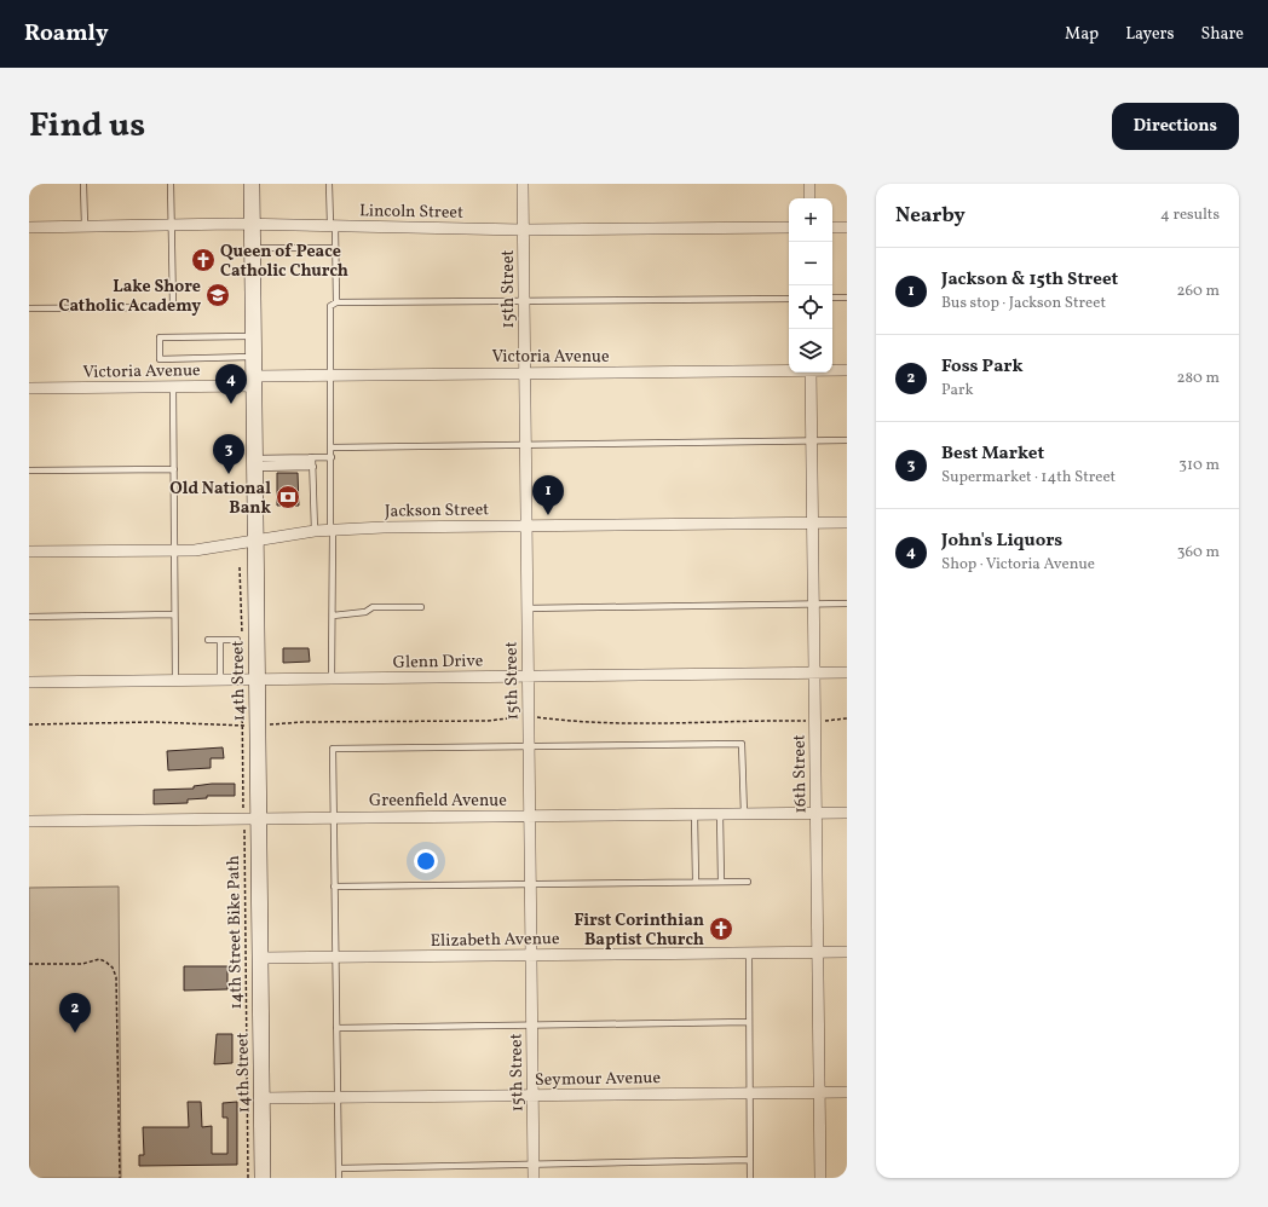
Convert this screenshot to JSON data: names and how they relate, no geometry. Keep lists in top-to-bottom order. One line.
{"streets":{"street":["Lincoln Street","15th Street","Victoria Avenue","Jackson Street","Glenn Drive","14th Street","16th Street","Greenfield Avenue","Elizabeth Avenue","Seymour Avenue"],"path":["14th Street Bike Path"]},"crossings":[["Lincoln Street","15th Street"],["Lincoln Street","14th Street"],["15th Street","Victoria Avenue"],["15th Street","Jackson Street"],["15th Street","Glenn Drive"],["15th Street","Greenfield Avenue"],["15th Street","Elizabeth Avenue"],["15th Street","Seymour Avenue"],["Victoria Avenue","14th Street"],["Jackson Street","14th Street"],["Jackson Street","16th Street"],["Glenn Drive","14th Street"],["Glenn Drive","16th Street"],["14th Street","Greenfield Avenue"],["14th Street","14th Street Bike Path"],["14th Street","Elizabeth Avenue"],["14th Street","Seymour Avenue"],["16th Street","Greenfield Avenue"],["16th Street","Elizabeth Avenue"],["16th Street","Seymour Avenue"],["Greenfield Avenue","14th Street Bike Path"]],"places":{"church":["Queen of Peace Catholic Church","First Corinthian Baptist Church"],"school or university":["Lake Shore Catholic Academy"],"bank":["Old National Bank"]},"page":{"header":"Roamly","nav":["Map","Layers","Share"],"title":"Find us","buttons":"Directions","heading":["Nearby","4 results"],"map_buttons":["+","−"],"list":[{"mark":"1","name":"Jackson & 15th Street","note":"Bus stop · Jackson Street","value":"260 m"},{"mark":"2","name":"Foss Park","note":"Park","value":"280 m"},{"mark":"3","name":"Best Market","note":"Supermarket · 14th Street","value":"310 m"},{"mark":"4","name":"John's Liquors","note":"Shop · Victoria Avenue","value":"360 m"}],"pins":["4","3","1","2"]}}
